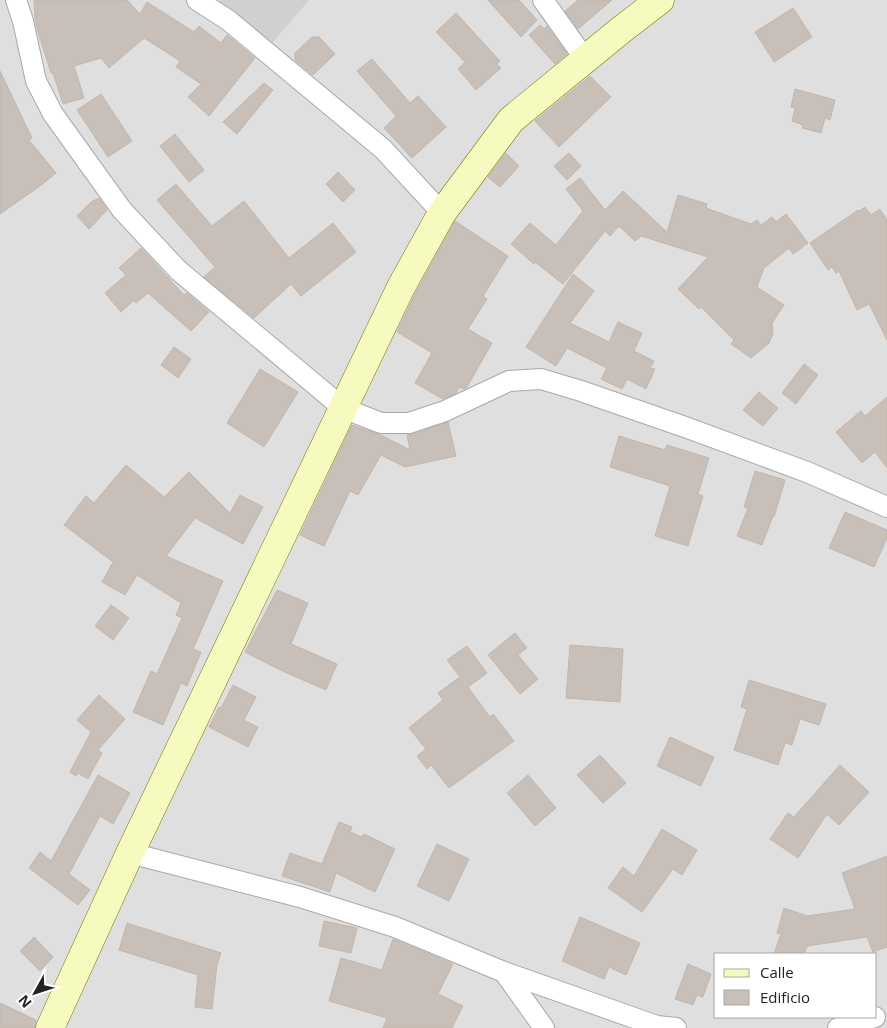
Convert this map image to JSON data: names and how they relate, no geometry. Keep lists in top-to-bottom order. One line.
{"legend":["Calle","Edificio"],"north":"bottom left"}
